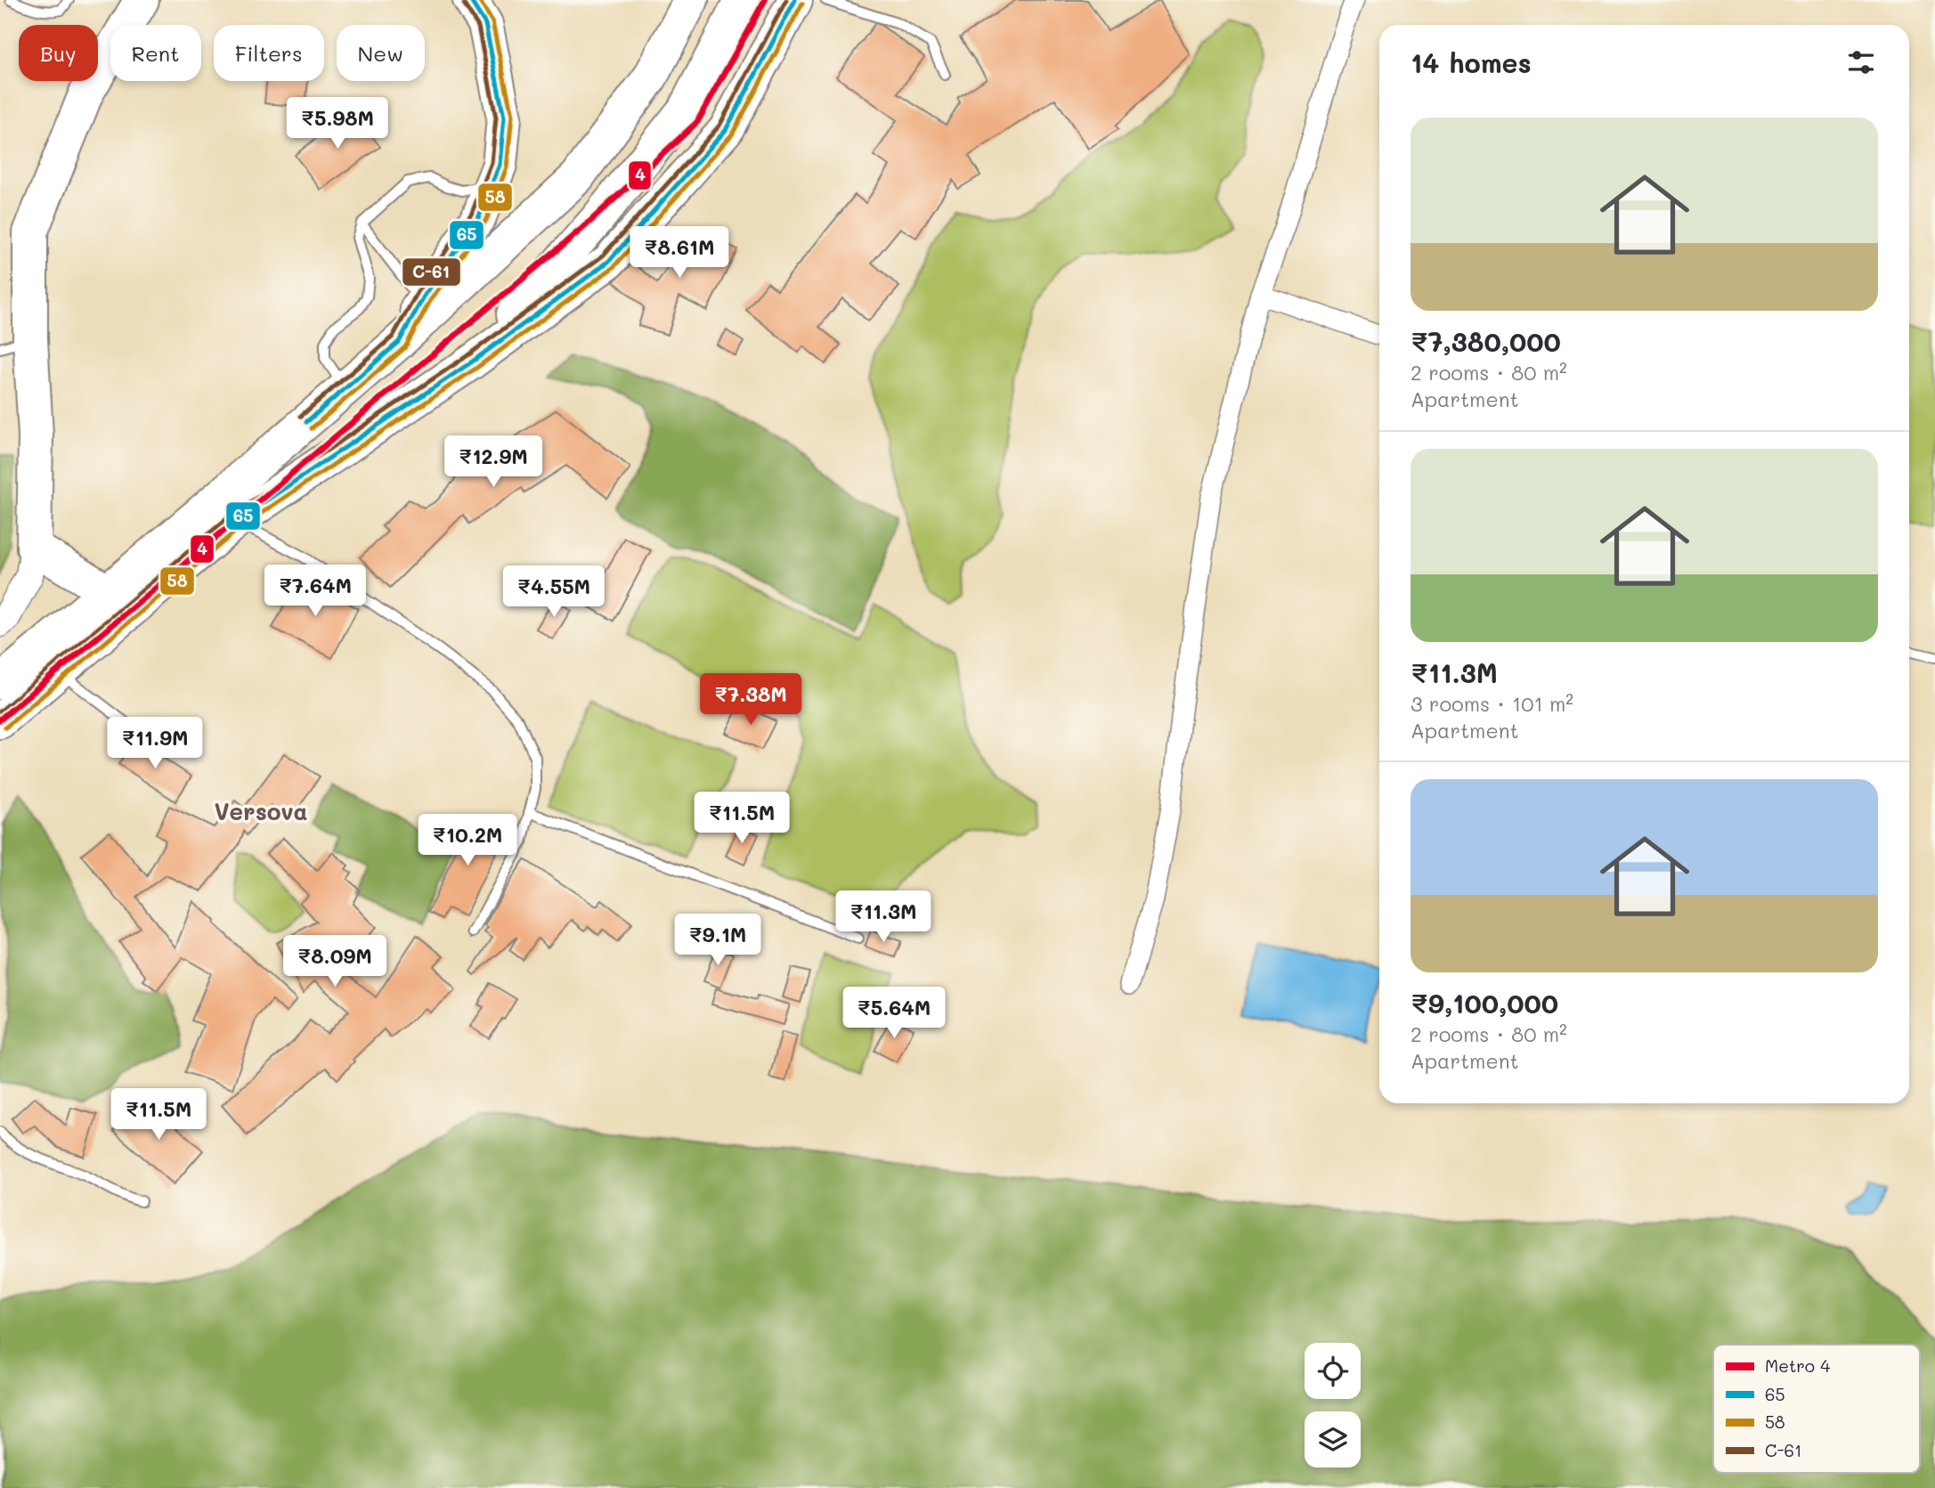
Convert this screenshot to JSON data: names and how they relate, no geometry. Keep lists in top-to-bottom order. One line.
{"districts":["Versova"],"lines":["metro line 4","transit line 65","transit line 58","transit line C-61"],"legend":["Metro 4","65","58","C-61"],"page":{"chip":["Buy","Rent","Filters","New"],"heading":"14 homes","price":["₹5.98M","₹8.61M","₹12.9M","₹7.64M","₹4.55M","₹7.38M","₹11.9M","₹11.5M","₹10.2M","₹11.3M","₹9.1M","₹8.09M","₹5.64M","₹11.5M"],"list":[{"name":"₹7,380,000","note":"2 rooms · 80 m² · Apartment"},{"name":"₹11.3M","note":"3 rooms · 101 m² · Apartment"},{"name":"₹9,100,000","note":"2 rooms · 80 m² · Apartment"}]}}
